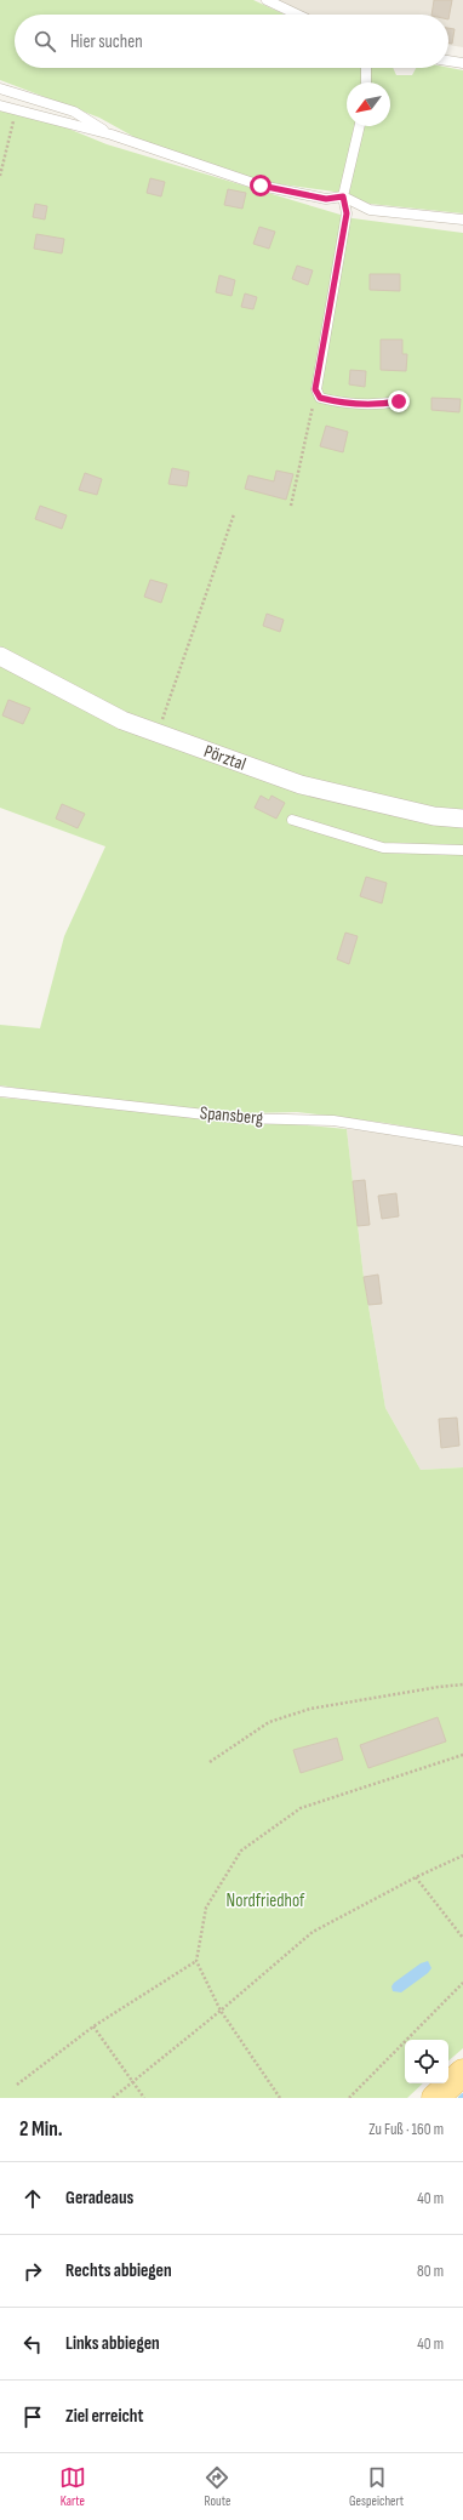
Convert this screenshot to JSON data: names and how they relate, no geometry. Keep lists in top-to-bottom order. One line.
{"streets":{"street":["Pörztal"],"lane":["Spansberg"]},"parks":["Nordfriedhof"],"north":"bottom left","page":{"search":"Hier suchen","heading":["2 Min.","Zu Fuß · 160 m"],"list":[["Geradeaus","40 m"],["Rechts abbiegen","80 m"],["Links abbiegen","40 m"],"Ziel erreicht"],"nav":["Karte","Route","Gespeichert"]}}
